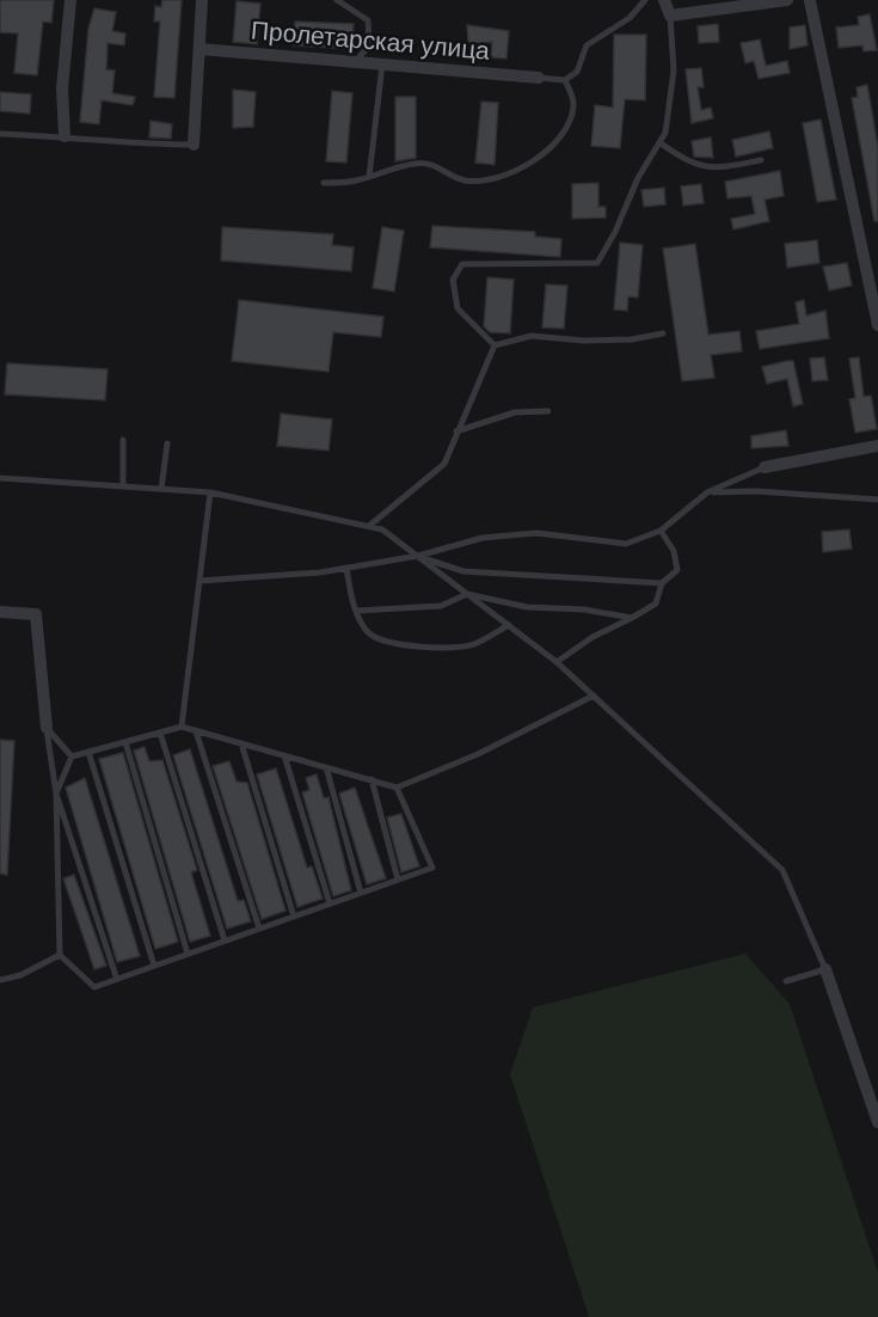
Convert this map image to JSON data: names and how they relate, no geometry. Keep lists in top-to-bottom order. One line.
{"streets":{"street":["Пролетарская улица"]}}
